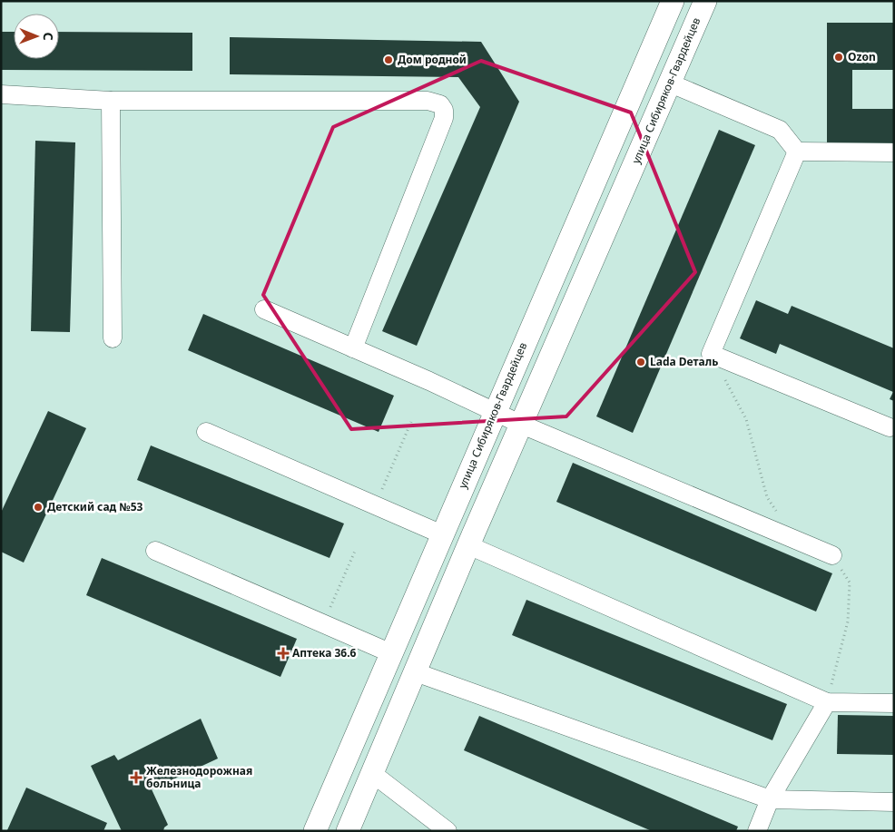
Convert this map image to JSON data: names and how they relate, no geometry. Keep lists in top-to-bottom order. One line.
{"streets":{"main road":["улица Сибиряков-Гвардейцев"]},"places":{"other":["Ozon","Дом родной","Lada Dеталь","Детский сад №53"],"health":["Аптека 36.6","Железнодорожная больница"]},"north":"right"}
